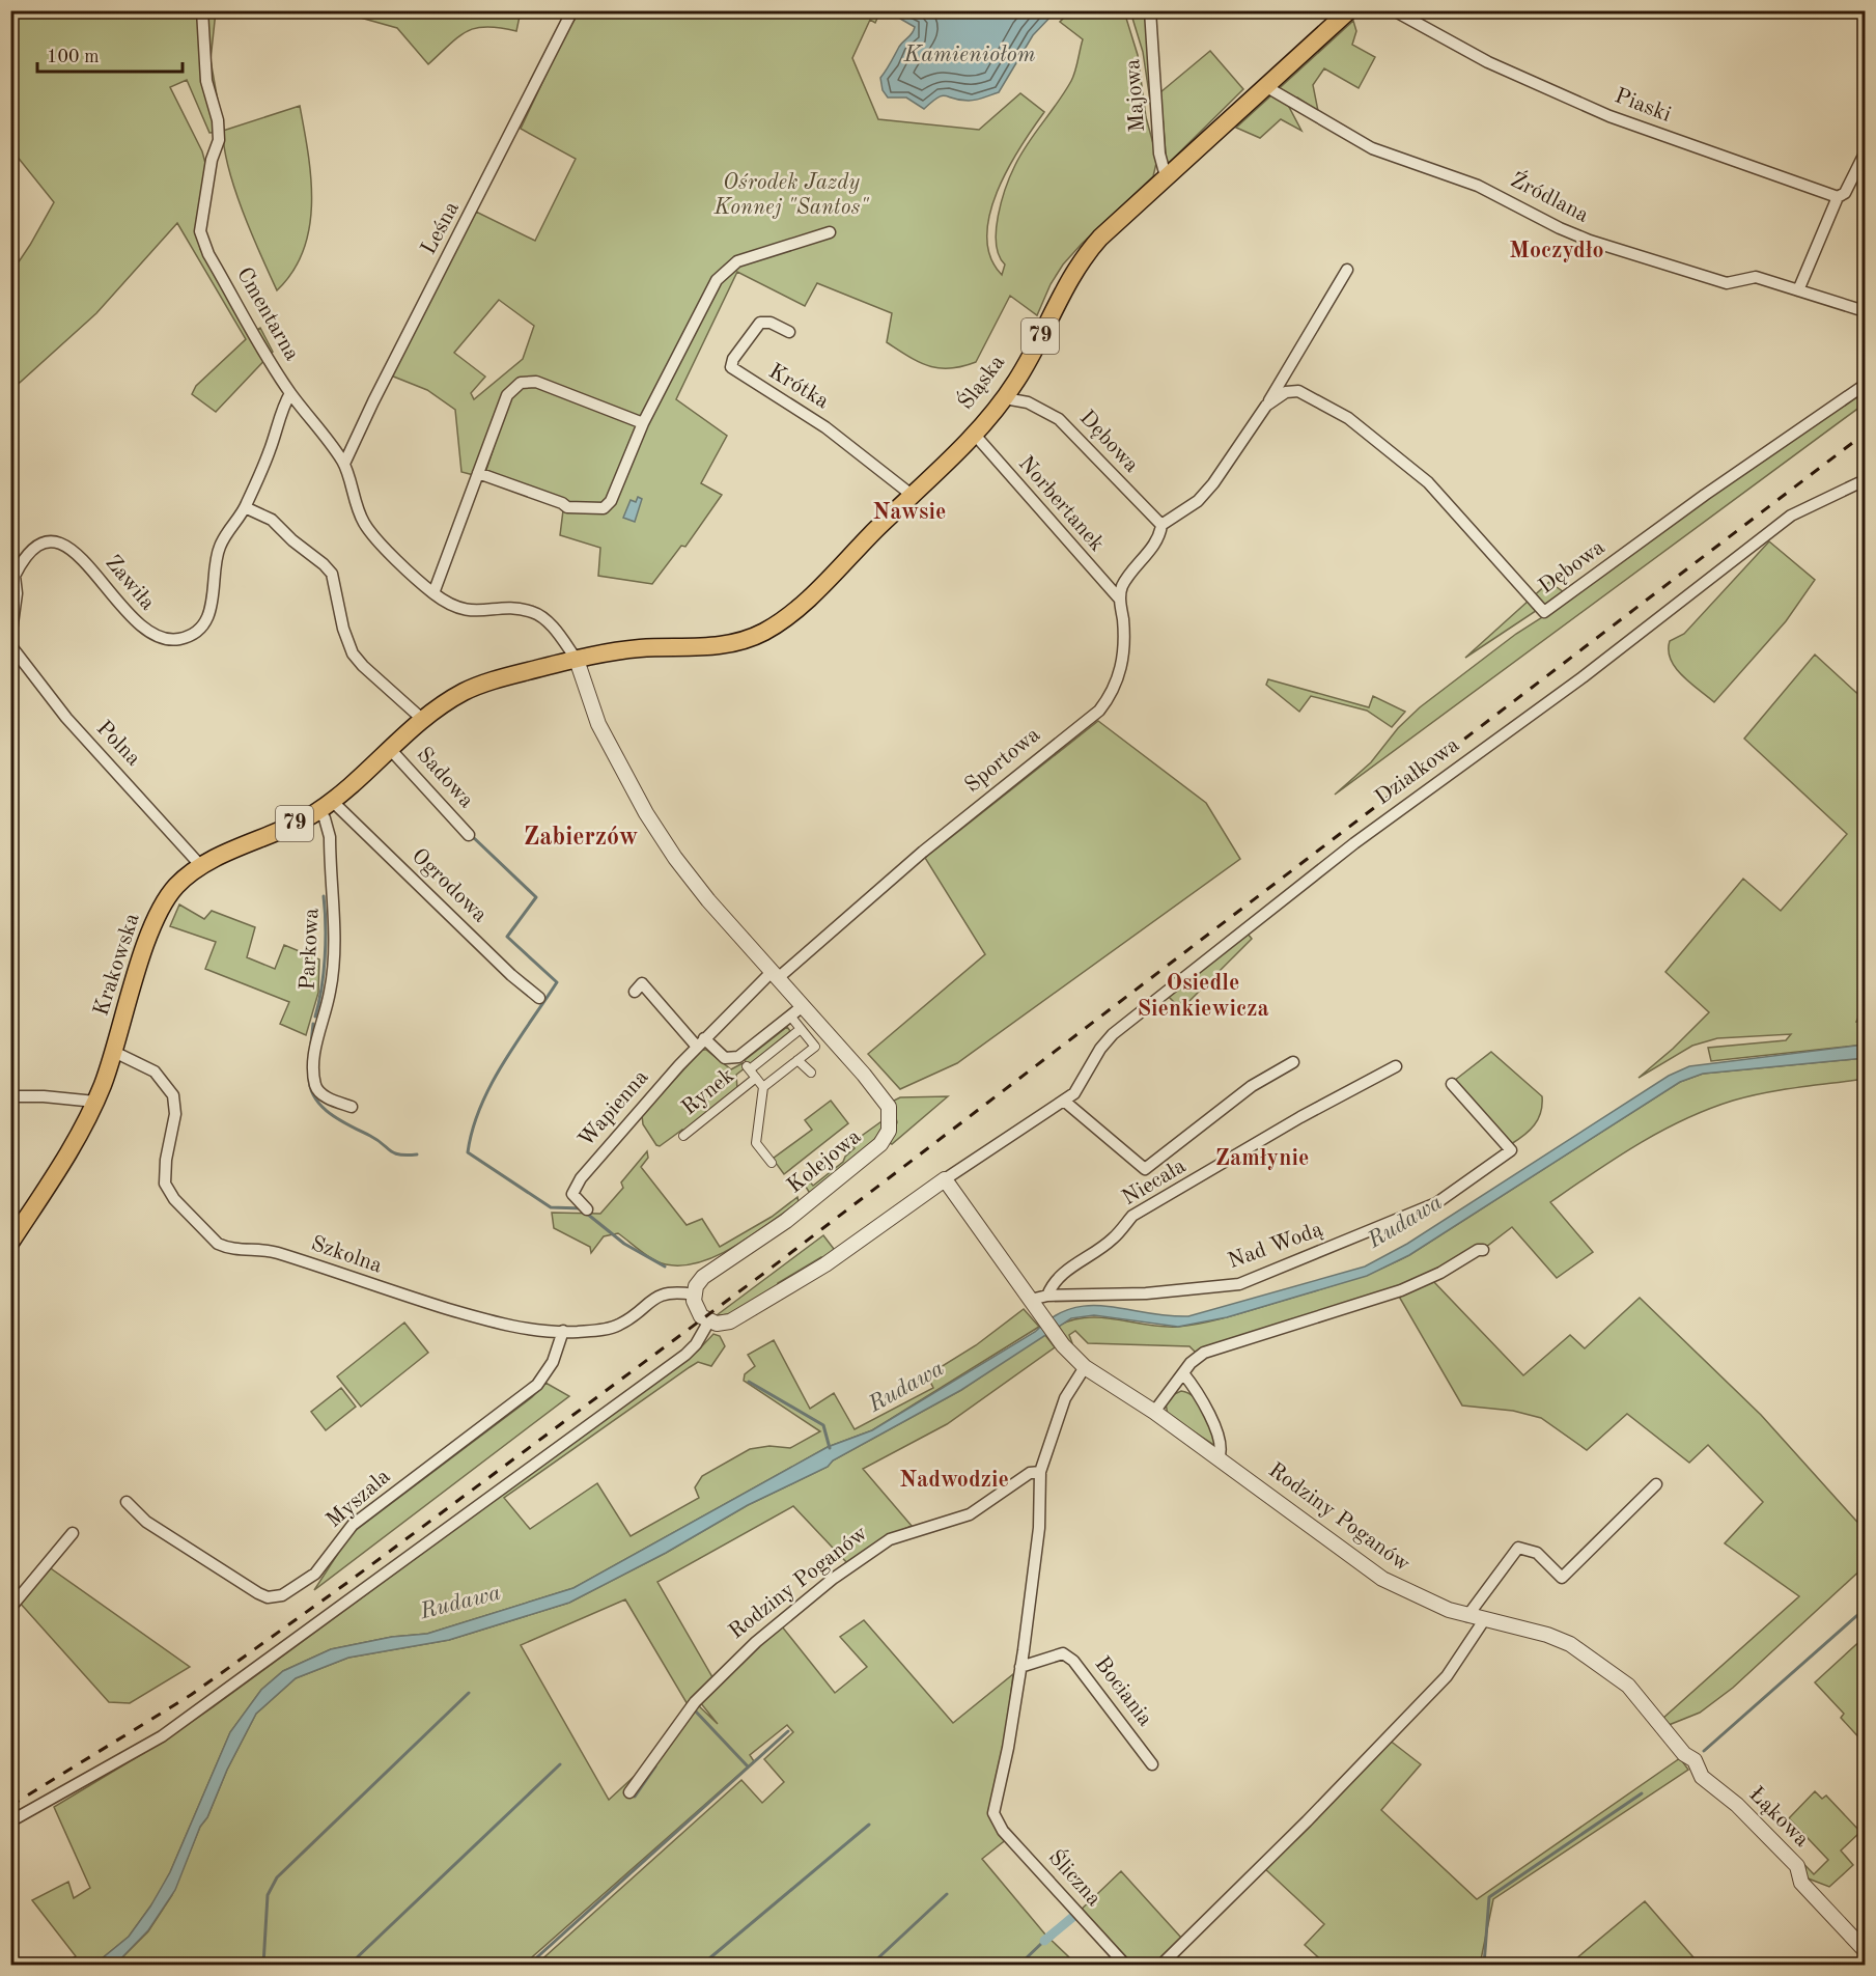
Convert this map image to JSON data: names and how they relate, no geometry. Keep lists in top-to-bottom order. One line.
{"streets":{"main road":["79","Śląska","Krakowska"],"street":["Majowa","Piaski","Źródlana","Leśna","Cmentarna","Krótka","Dębowa","Norbertanek","Zawiła","Polna","Sportowa","Działkowa","Sadowa","Ogrodowa","Parkowa","Rynek","Wapienna","Kolejowa","Niecała","Nad Wodą","Szkolna","Myszala","Rodziny Poganów","Bociania","Łąkowa","Śliczna"]},"crossings":[["Majowa","Śląska"],["Źródlana","Śląska"],["Leśna","Cmentarna"],["Cmentarna","Śląska"],["Cmentarna","Zawiła"],["Cmentarna","Krakowska"],["Cmentarna","Kolejowa"],["Śląska","Krótka"],["Śląska","Dębowa"],["Śląska","Norbertanek"],["Śląska","Krakowska"],["Śląska","Kolejowa"],["Norbertanek","Sportowa"],["Polna","Krakowska"],["Sportowa","Wapienna"],["Sportowa","Kolejowa"],["Sadowa","Krakowska"],["Ogrodowa","Parkowa"],["Ogrodowa","Krakowska"],["Parkowa","Krakowska"],["Krakowska","Kolejowa"],["Krakowska","Szkolna"],["Wapienna","Kolejowa"],["Kolejowa","Szkolna"],["Niecała","Nad Wodą"],["Nad Wodą","Rodziny Poganów"],["Szkolna","Myszala"],["Rodziny Poganów","Łąkowa"],["Bociania","Śliczna"]],"districts":["Moczydło","Nawsie","Zabierzów","Osiedle Sienkiewicza","Zamłynie","Nadwodzie"],"water":["Kamieniołom","Rudawa"],"parks":["Ośrodek Jazdy Konnej \"Santos\""],"scale_bar":"100 m"}
